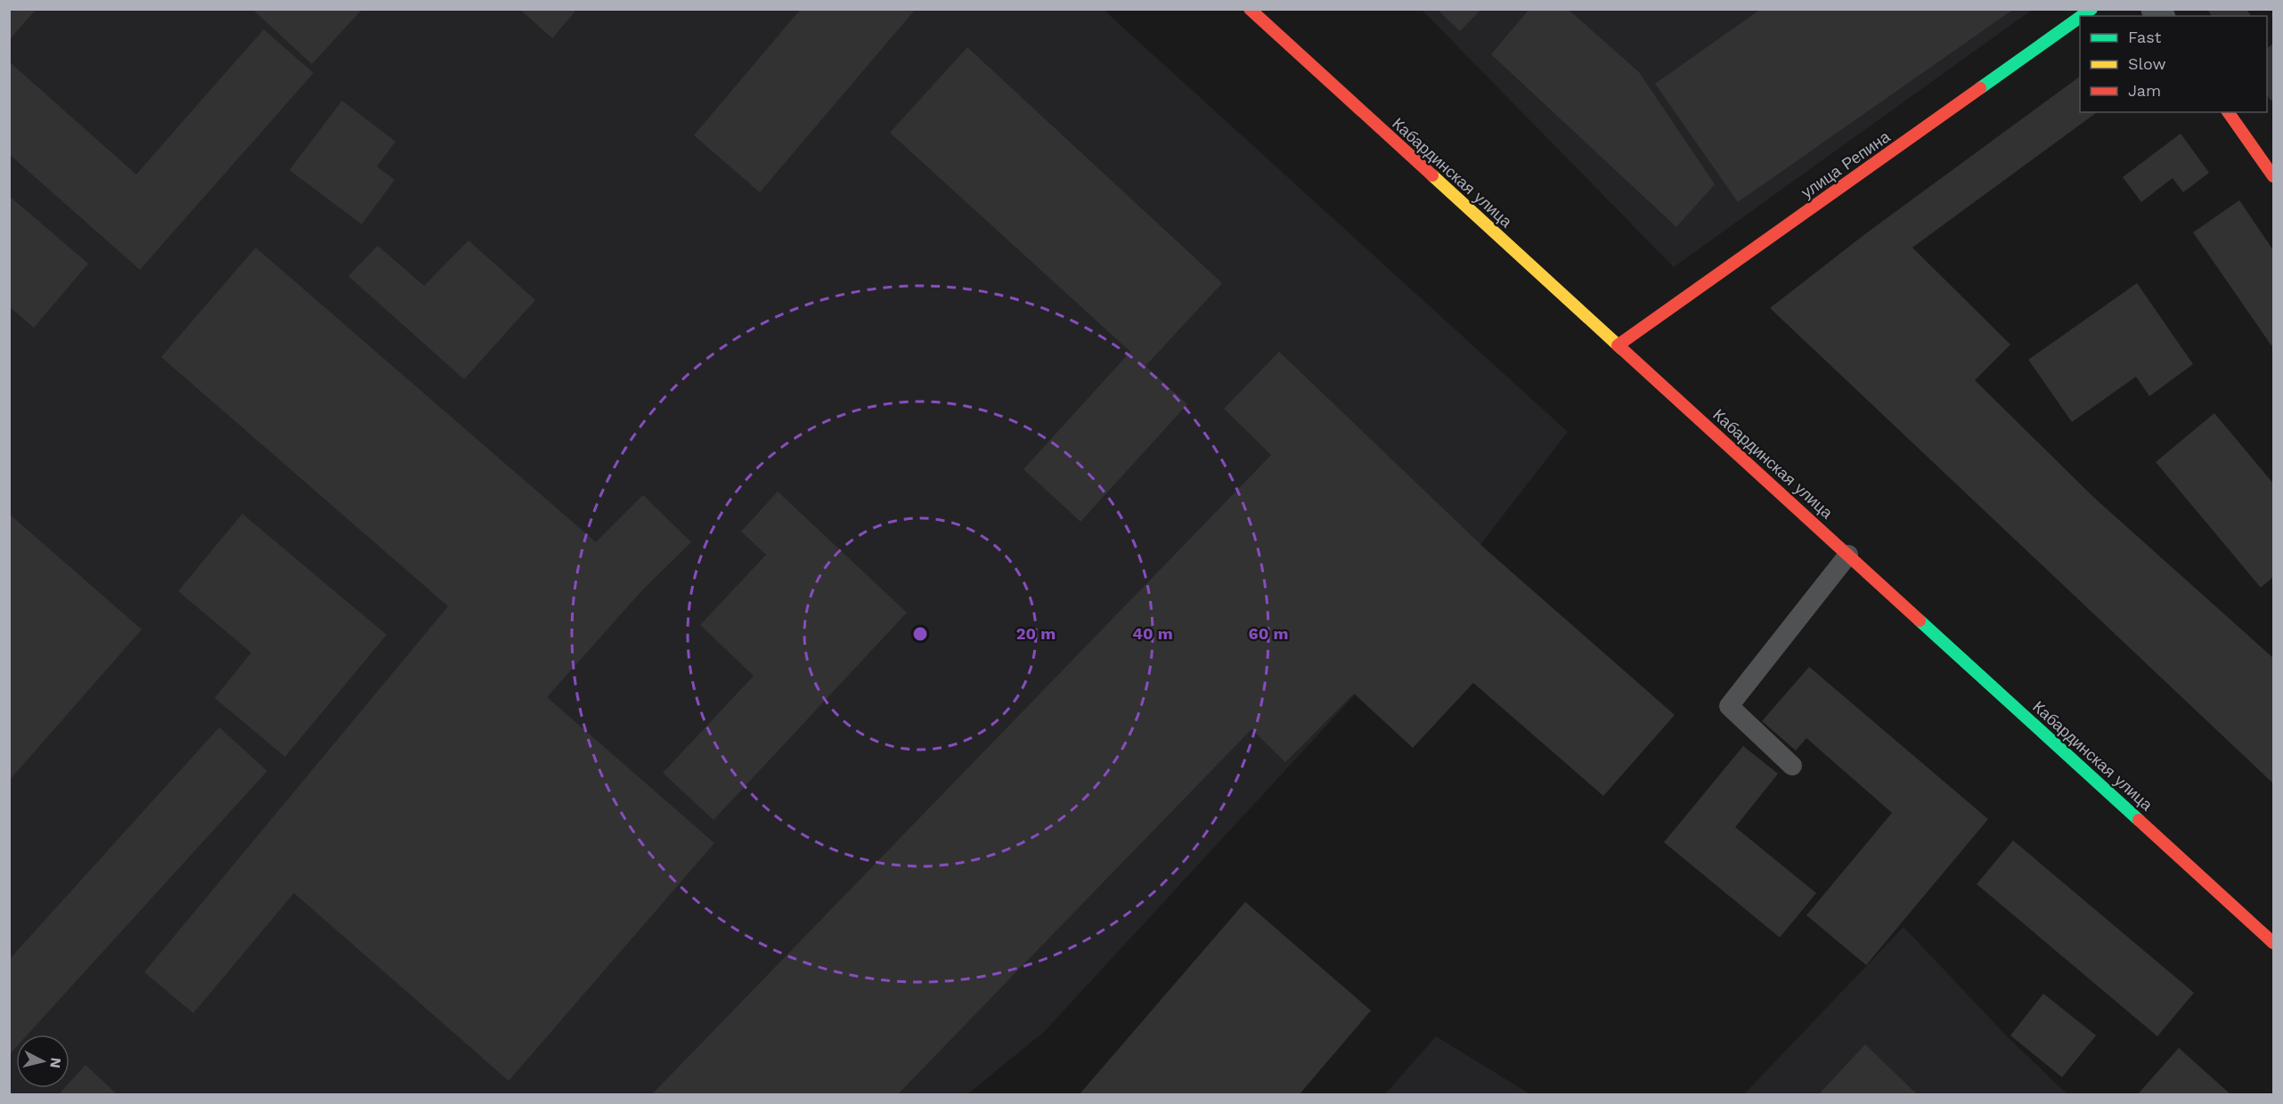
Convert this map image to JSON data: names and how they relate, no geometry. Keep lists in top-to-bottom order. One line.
{"streets":{"main road":["улица Репина","Кабардинская улица"]},"crossings":[["улица Репина","Кабардинская улица"]],"legend":["Fast","Slow","Jam"],"north":"right","rings":["20 m","40 m","60 m"]}
